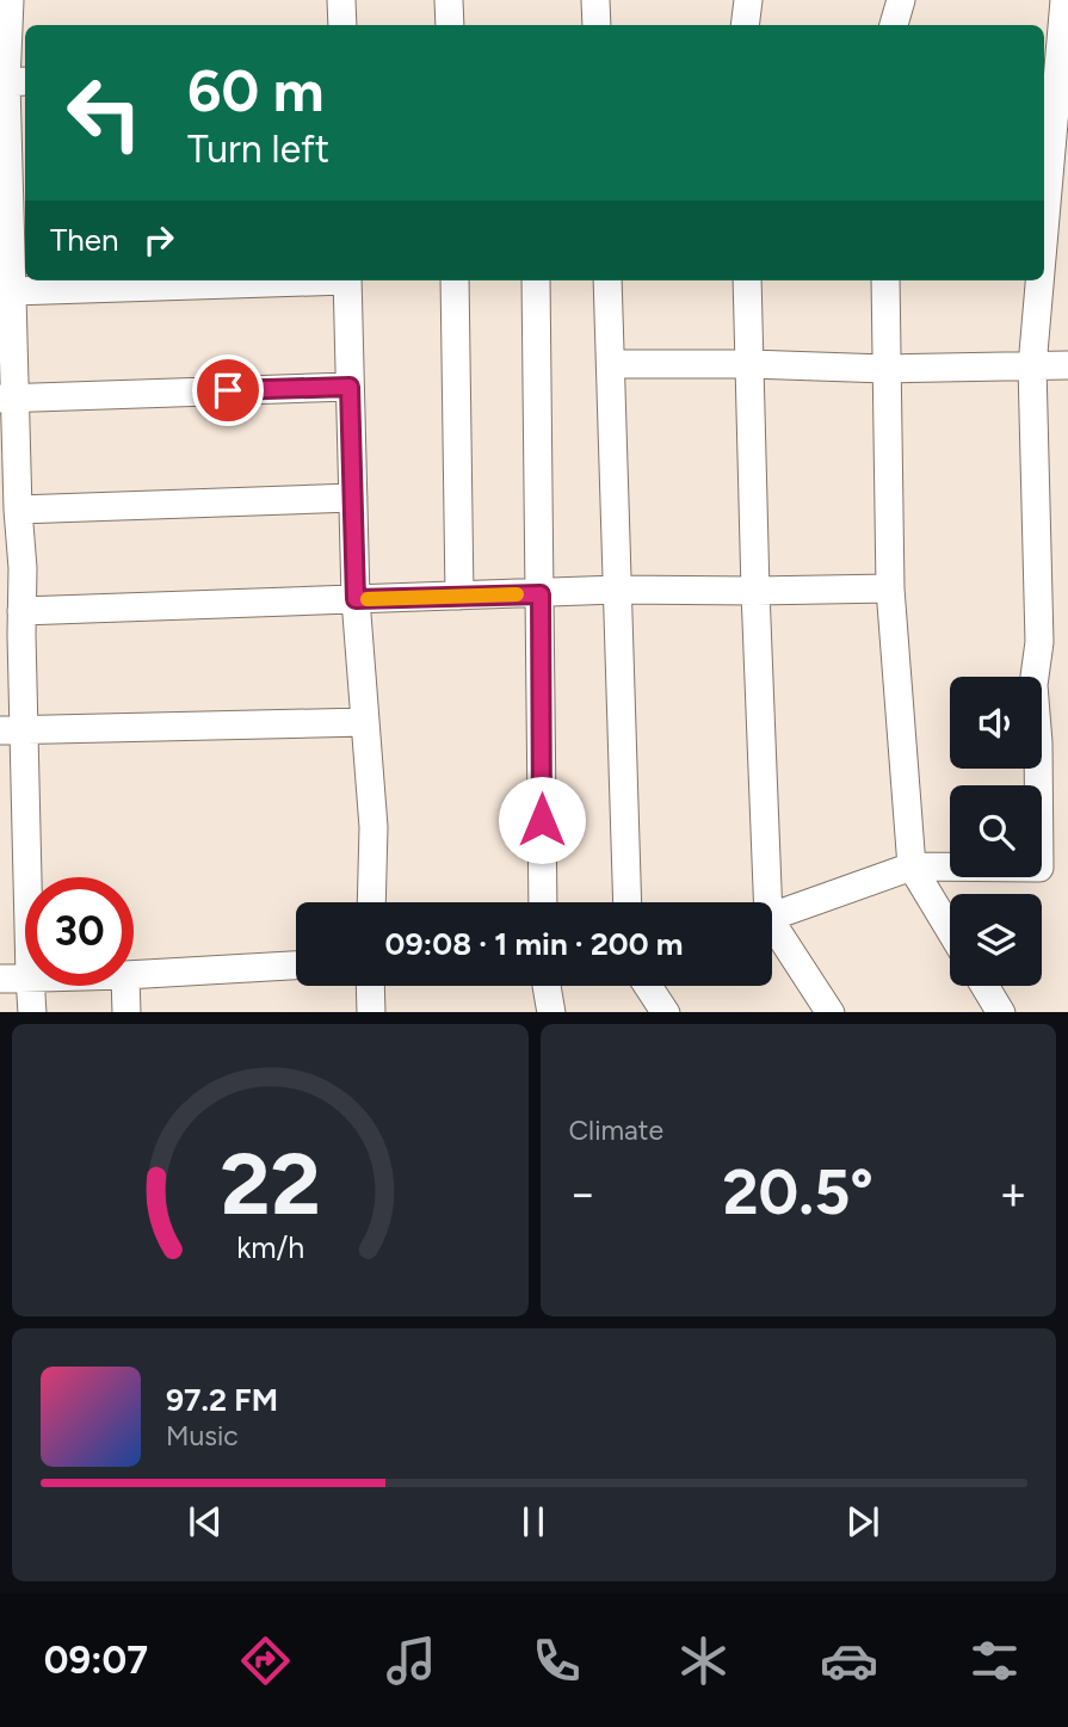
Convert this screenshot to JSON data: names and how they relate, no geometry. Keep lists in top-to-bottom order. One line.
{"page":{"turn":["60 m","Turn left"],"then":"Then","limit":"30","trip":"09:08 · 1 min · 200 m","tile":"Climate","heat":["−","20.5°","+"],"song":["97.2 FM","Music"],"tabs":"09:07","gauge":["22","km/h"]}}
